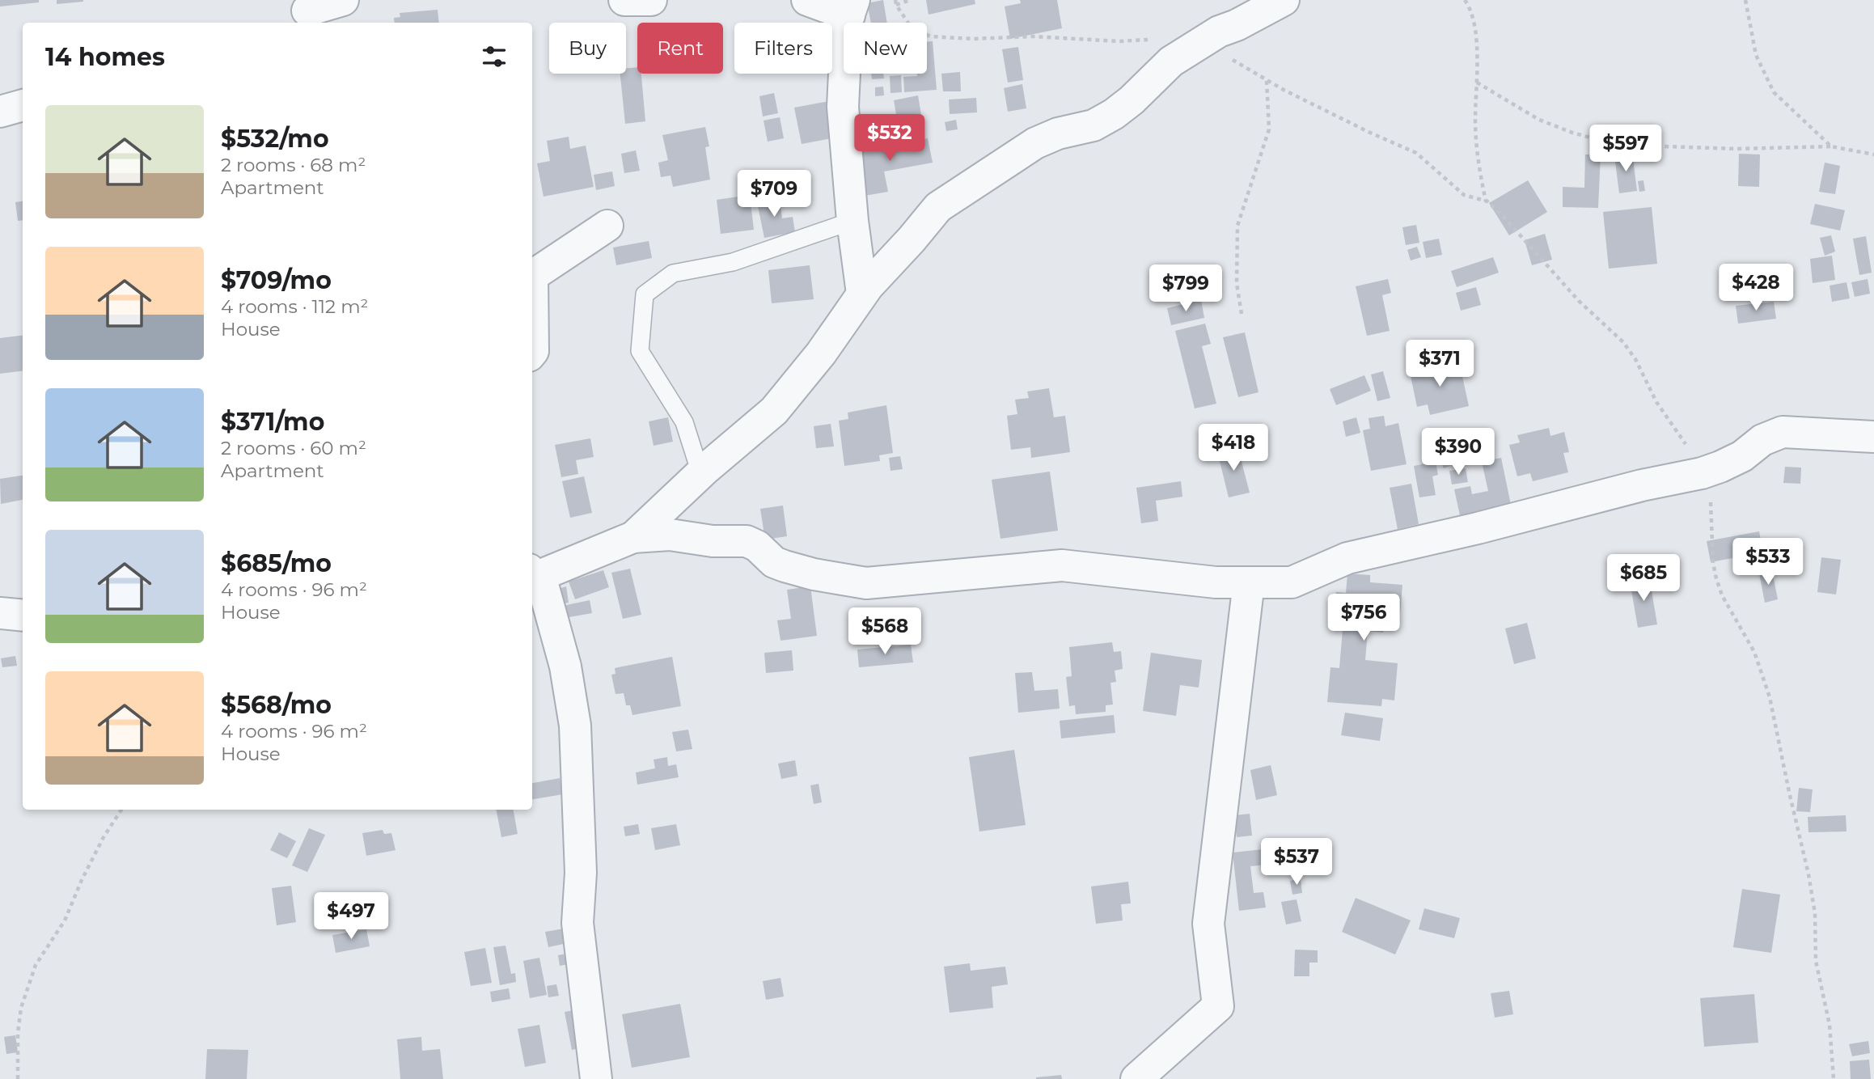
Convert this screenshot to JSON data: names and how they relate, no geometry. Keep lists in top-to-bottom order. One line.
{"page":{"chip":["Buy","Rent","Filters","New"],"heading":"14 homes","list":[{"name":"$532/mo","note":"2 rooms · 68 m² · Apartment"},{"name":"$709/mo","note":"4 rooms · 112 m² · House"},{"name":"$371/mo","note":"2 rooms · 60 m² · Apartment"},{"name":"$685/mo","note":"4 rooms · 96 m² · House"},{"name":"$568/mo","note":"4 rooms · 96 m² · House"}],"price":["$532","$597","$709","$428","$799","$371","$418","$390","$533","$685","$756","$568","$537","$497"]}}
